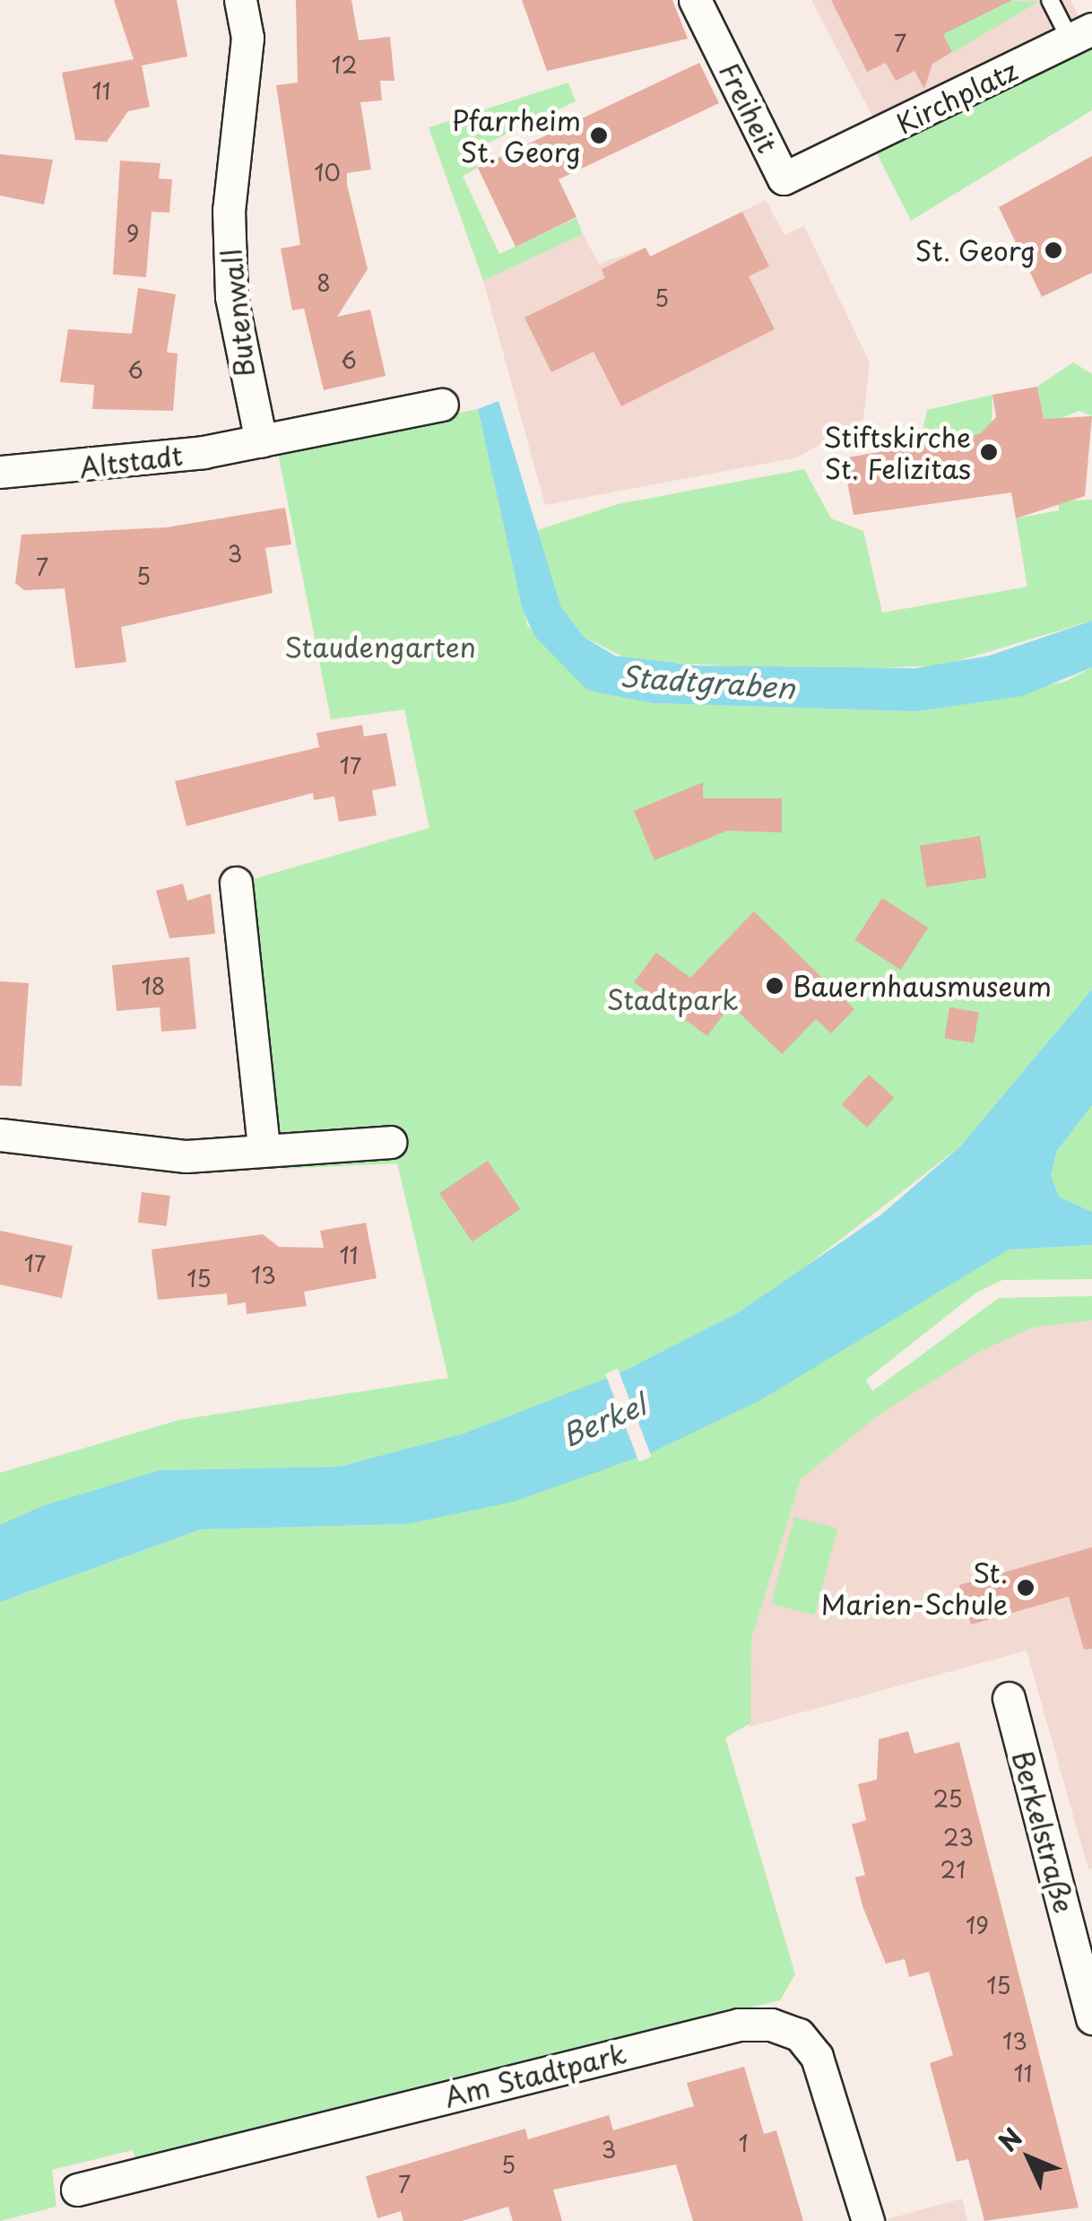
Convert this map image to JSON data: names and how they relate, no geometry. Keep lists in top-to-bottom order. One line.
{"streets":{"street":["Kirchplatz","Freiheit","Butenwall","Altstadt","Berkelstraße","Am Stadtpark"]},"crossings":[["Kirchplatz","Freiheit"],["Butenwall","Altstadt"]],"water":["Stadtgraben","Berkel"],"parks":["Staudengarten","Stadtpark"],"places":["Pfarrheim St. Georg","St. Georg","Stiftskirche St. Felizitas","Bauernhausmuseum","St. Marien-Schule"],"house_numbers":["7","12","11","10","9","8","5","6","6","3","7","5","17","18","11","17","13","15","25","23","21","19","15","13","11","1","3","5","7"],"north":"top left"}
